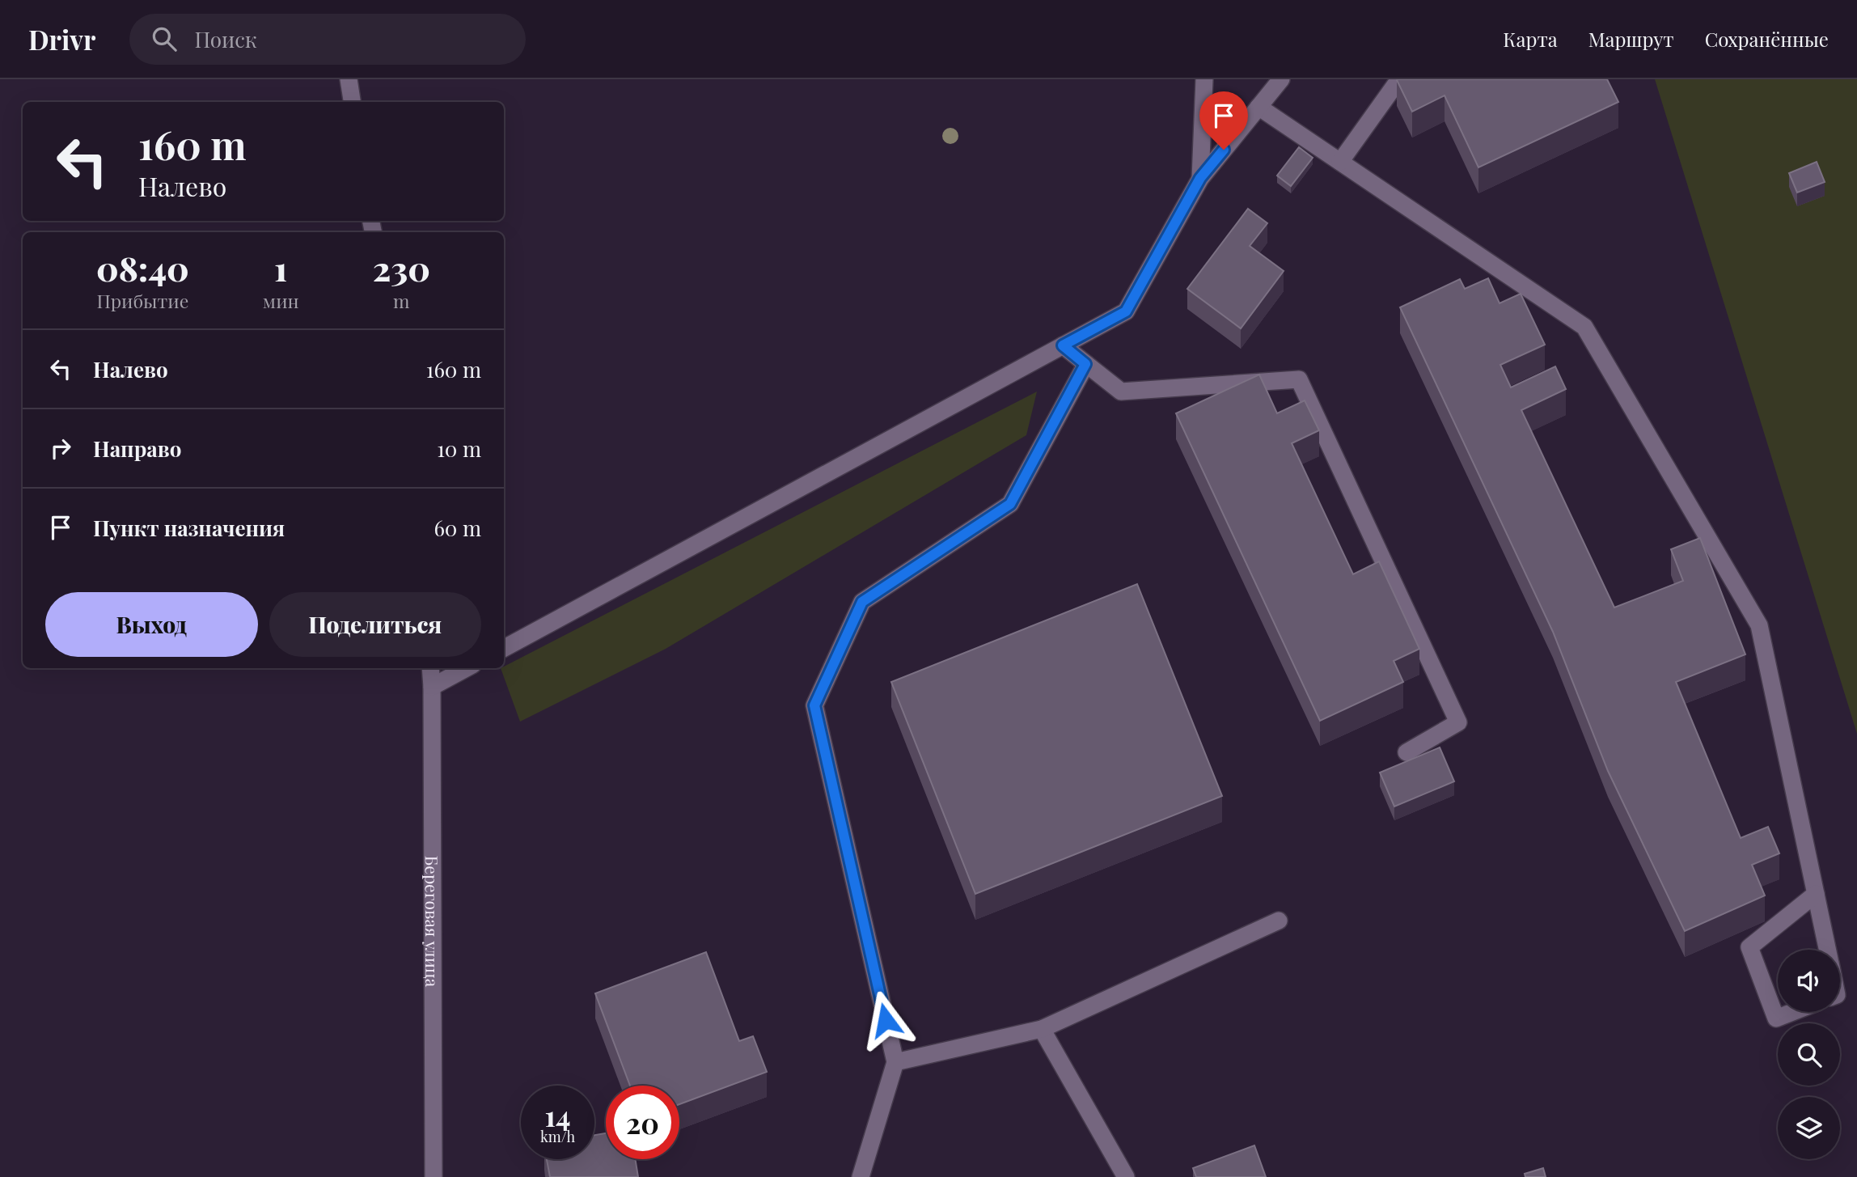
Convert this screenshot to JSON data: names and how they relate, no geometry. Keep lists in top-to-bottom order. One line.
{"streets":{"street":["Береговая улица"]},"page":{"header":"Drivr","search":"Поиск","nav":["Карта","Маршрут","Сохранённые"],"turn":["160 m","Налево"],"eta":["08:40","Прибытие","1","мин","230","m"],"list":[{"name":"Налево","value":"160 m"},{"name":"Направо","value":"10 m"},{"name":"Пункт назначения","value":"60 m"}],"buttons":["Выход","Поделиться"],"speed":"14 km/h","limit":"20"}}
